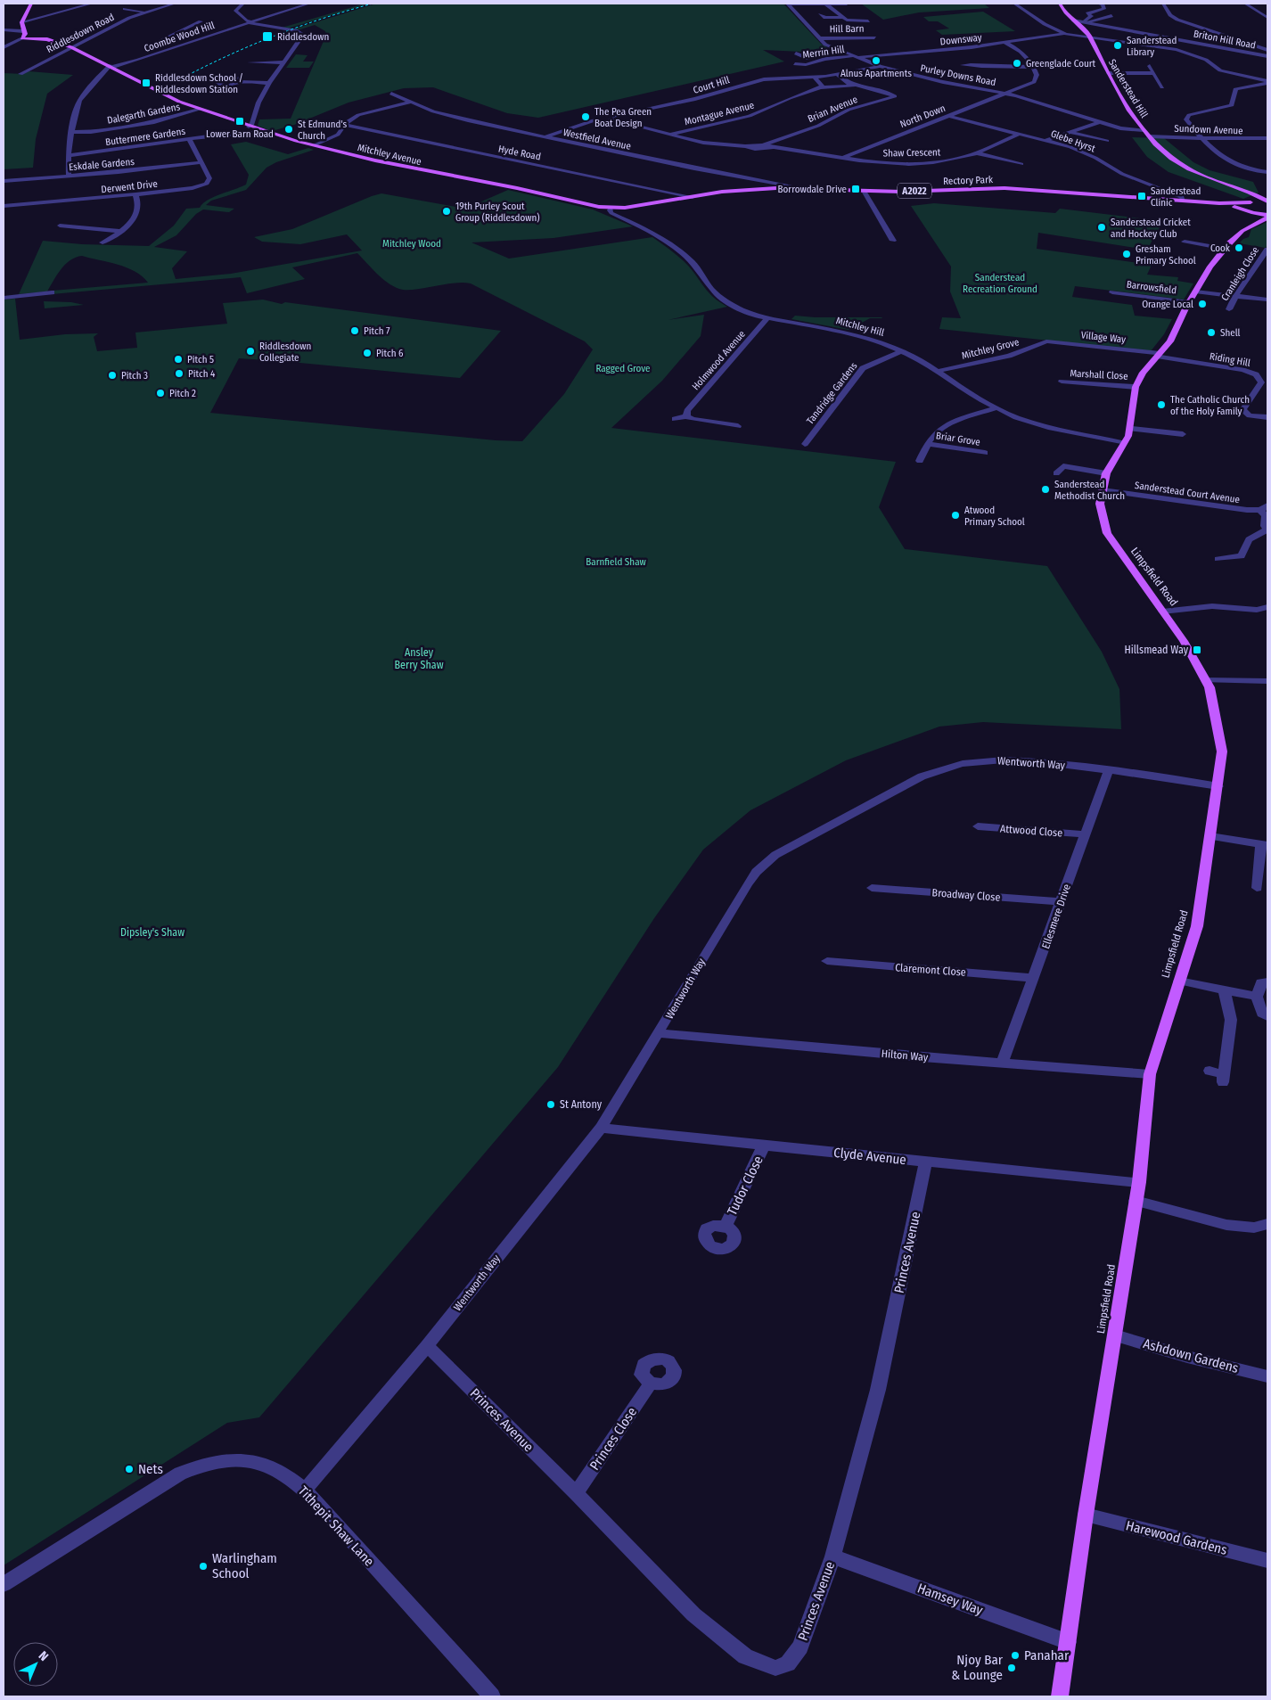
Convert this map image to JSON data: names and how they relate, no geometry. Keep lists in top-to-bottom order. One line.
{"streets":{"main road":["Sanderstead Hill","Mitchley Avenue","Rectory Park","A2022","Limpsfield Road"],"street":["Hill Barn","Riddlesdown Road","Coombe Wood Hill","Downsway","Briton Hill Road","Merrin Hill","Purley Downs Road","Court Hill","Brian Avenue","Dalegarth Gardens","Montague Avenue","North Down","Sundown Avenue","Buttermere Gardens","Westfield Avenue","Glebe Hyrst","Hyde Road","Shaw Crescent","Eskdale Gardens","Derwent Drive","Cranleigh Close","Barrowsfield","Mitchley Hill","Village Way","Mitchley Grove","Riding Hill","Holmwood Avenue","Marshall Close","Tandridge Gardens","Briar Grove","Sanderstead Court Avenue","Wentworth Way","Attwood Close","Broadway Close","Ellesmere Drive","Claremont Close","Hilton Way","Clyde Avenue","Tudor Close","Princes Avenue","Ashdown Gardens","Princes Close","Tithepit Shaw Lane","Harewood Gardens","Hamsey Way"]},"crossings":[["Hill Barn","Purley Downs Road"],["Riddlesdown Road","Mitchley Avenue"],["Coombe Wood Hill","Mitchley Avenue"],["Downsway","Merrin Hill"],["Downsway","Purley Downs Road"],["Merrin Hill","Purley Downs Road"],["Purley Downs Road","Court Hill"],["Purley Downs Road","Sanderstead Hill"],["Purley Downs Road","North Down"],["Court Hill","Brian Avenue"],["Court Hill","Westfield Avenue"],["Sanderstead Hill","Sundown Avenue"],["Sanderstead Hill","Rectory Park"],["Brian Avenue","Montague Avenue"],["Brian Avenue","Shaw Crescent"],["Dalegarth Gardens","Mitchley Avenue"],["North Down","Glebe Hyrst"],["North Down","Shaw Crescent"],["Buttermere Gardens","Mitchley Avenue"],["Buttermere Gardens","Derwent Drive"],["Westfield Avenue","Rectory Park"],["Glebe Hyrst","Shaw Crescent"],["Glebe Hyrst","Rectory Park"],["Hyde Road","Rectory Park"],["Mitchley Avenue","Rectory Park"],["Mitchley Avenue","Mitchley Hill"],["Eskdale Gardens","Derwent Drive"],["Rectory Park","Mitchley Hill"],["Rectory Park","Limpsfield Road"],["Barrowsfield","Limpsfield Road"],["Mitchley Hill","Mitchley Grove"],["Mitchley Hill","Holmwood Avenue"],["Mitchley Hill","Tandridge Gardens"],["Mitchley Hill","Limpsfield Road"],["Village Way","Mitchley Grove"],["Village Way","Riding Hill"],["Village Way","Limpsfield Road"],["Riding Hill","Limpsfield Road"],["Marshall Close","Limpsfield Road"],["Sanderstead Court Avenue","Limpsfield Road"],["Limpsfield Road","Wentworth Way"],["Limpsfield Road","Hilton Way"],["Limpsfield Road","Clyde Avenue"],["Limpsfield Road","Ashdown Gardens"],["Limpsfield Road","Harewood Gardens"],["Limpsfield Road","Hamsey Way"],["Wentworth Way","Ellesmere Drive"],["Wentworth Way","Hilton Way"],["Wentworth Way","Clyde Avenue"],["Wentworth Way","Princes Avenue"],["Wentworth Way","Tithepit Shaw Lane"],["Attwood Close","Ellesmere Drive"],["Broadway Close","Ellesmere Drive"],["Ellesmere Drive","Claremont Close"],["Ellesmere Drive","Hilton Way"],["Clyde Avenue","Tudor Close"],["Clyde Avenue","Princes Avenue"],["Princes Avenue","Princes Close"],["Princes Avenue","Hamsey Way"]],"parks":["Mitchley Wood","Sanderstead Recreation Ground","Ragged Grove","Barnfield Shaw","Ansley Berry Shaw","Dipsley's Shaw"],"places":{"transit":["Riddlesdown","Riddlesdown School / Riddlesdown Station","Lower Barn Road","Borrowdale Drive","Sanderstead Clinic","Hillsmead Way"],"other":["Sanderstead Library","Alnus Apartments","Greenglade Court","The Pea Green Boat Design","St Edmund's Church","19th Purley Scout Group (Riddlesdown)","Sanderstead Cricket and Hockey Club","Cook","Gresham Primary School","Orange Local","Pitch 7","Shell","Riddlesdown Collegiate","Pitch 6","Pitch 5","Pitch 4","Pitch 3","Pitch 2","The Catholic Church of the Holy Family","Sanderstead Methodist Church","Atwood Primary School","St Antony","Nets","Warlingham School","Panahar","Njoy Bar & Lounge"]},"north":"top right"}
